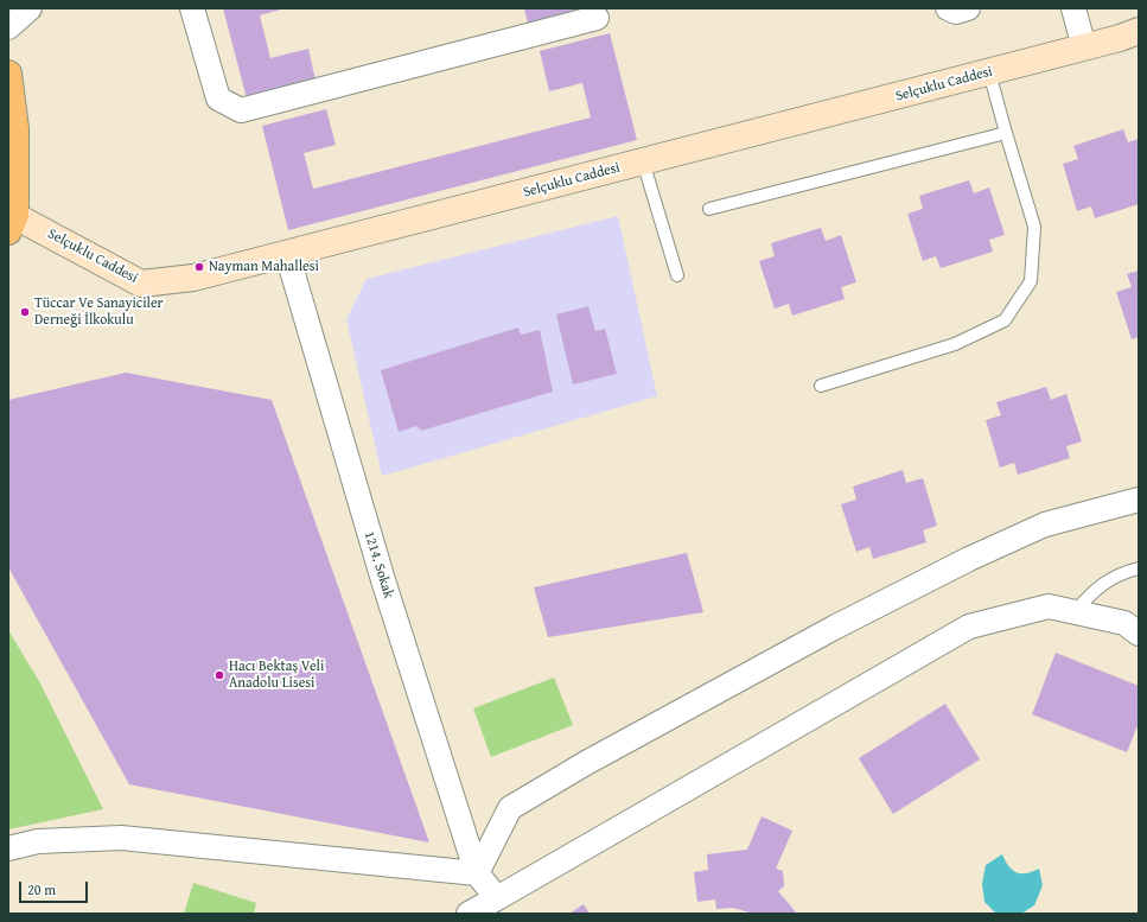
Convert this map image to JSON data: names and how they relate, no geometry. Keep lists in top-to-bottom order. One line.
{"streets":{"main road":["Selçuklu Caddesi"],"street":["1214. Sokak"]},"crossings":[["Selçuklu Caddesi","1214. Sokak"]],"places":["Nayman Mahallesi","Tüccar Ve Sanayiciler Derneği İlkokulu","Hacı Bektaş Veli Anadolu Lisesi"],"scale_bar":"20 m"}
